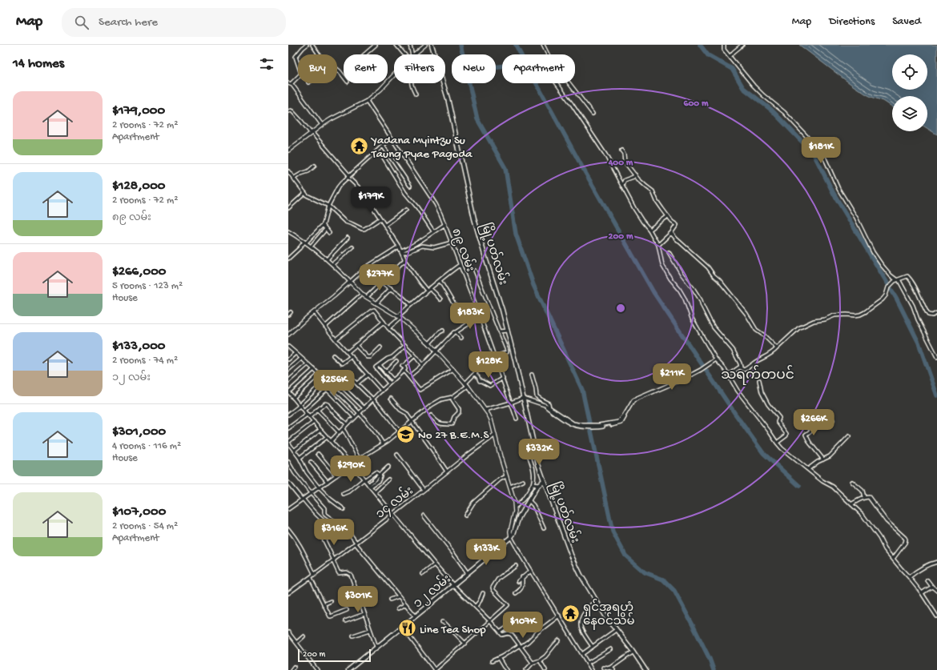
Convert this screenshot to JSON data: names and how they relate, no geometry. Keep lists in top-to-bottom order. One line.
{"streets":{"main road":["မြို့ပတ်လမ်း","၁၂ လမ်း"],"street":["၈၉ လမ်း","၁၄ လမ်း"]},"crossings":[["မြို့ပတ်လမ်း","၁၂ လမ်း"]],"districts":["သရက်တပင်"],"places":{"temple":["Yadana Myintzu Su Taung Pyae Pagoda","ရှင်အရဟံ နေဝင်သိမ်"],"school or university":["No 27 B.E.M.S"],"restaurant":["Line Tea Shop"]},"scale_bar":"200 m","page":{"header":"Map","search":"Search here","nav":["Map","Directions","Saved"],"heading":"14 homes","chip":["Buy","Rent","Filters","New","Apartment"],"list":[{"name":"$179,000","note":"2 rooms · 72 m² · Apartment"},{"name":"$128,000","note":"2 rooms · 72 m² · ၈၉ လမ်း"},{"name":"$266,000","note":"5 rooms · 123 m² · House"},{"name":"$133,000","note":"2 rooms · 74 m² · ၁၂ လမ်း"},{"name":"$301,000","note":"4 rooms · 116 m² · House"},{"name":"$107,000","note":"2 rooms · 54 m² · Apartment"}],"price":["$181K","$179K","$277K","$183K","$128K","$211K","$256K","$266K","$332K","$290K","$316K","$133K","$301K","$107K"],"scale":"200 m"},"rings":["600 m","400 m","200 m"]}
